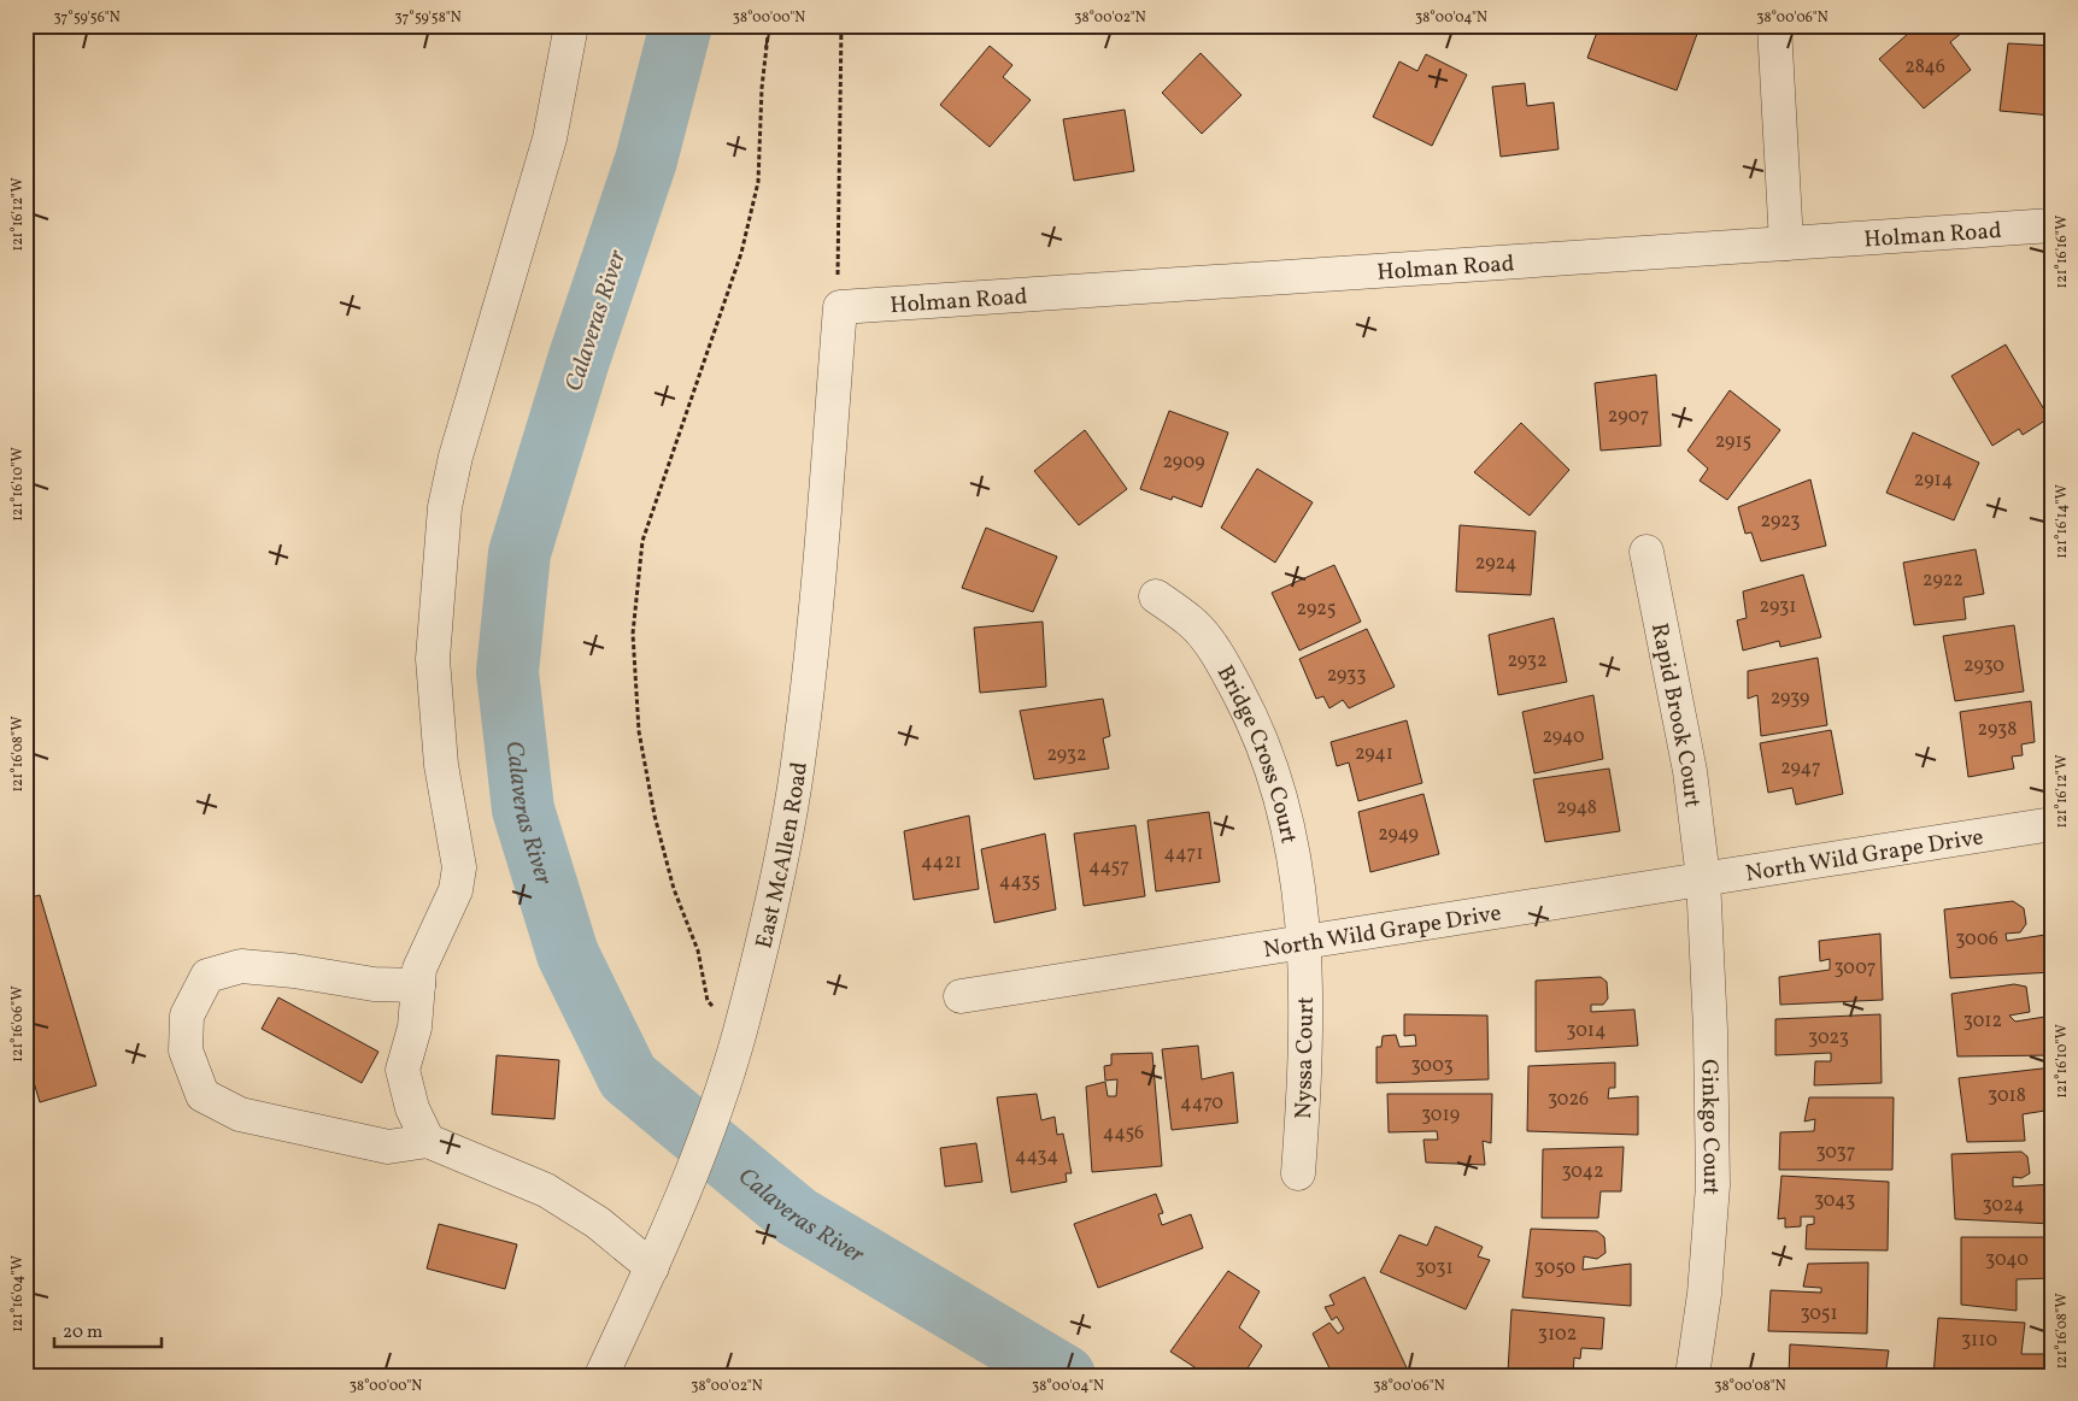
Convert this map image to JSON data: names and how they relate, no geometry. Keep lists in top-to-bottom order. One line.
{"streets":{"street":["Holman Road","Rapid Brook Court","Bridge Cross Court","North Wild Grape Drive","East McAllen Road","Nyssa Court","Ginkgo Court"]},"crossings":[["Holman Road","East McAllen Road"],["Rapid Brook Court","North Wild Grape Drive"],["Rapid Brook Court","Ginkgo Court"],["Bridge Cross Court","North Wild Grape Drive"],["Bridge Cross Court","Nyssa Court"],["North Wild Grape Drive","Nyssa Court"],["North Wild Grape Drive","Ginkgo Court"]],"water":["Calaveras River"],"house_numbers":["2846","2907","2915","2909","2914","2923","2924","2922","2931","2925","2932","2930","2933","2939","2938","2940","2941","2932","2947","2948","2949","4471","4421","4457","4435","3006","3007","3012","3014","3023","3003","3018","3026","4470","3019","4456","3037","4434","3042","3043","3024","3040","3031","3050","3051","3102","3110"],"scale_bar":"20 m","coordinates":["37°59'56\"N","37°59'58\"N","38°00'00\"N","38°00'02\"N","38°00'04\"N","38°00'06\"N","121°16'12\"W","121°16'16\"W","121°16'10\"W","121°16'14\"W","121°16'08\"W","121°16'06\"W","121°16'04\"W","38°00'08\"N"]}
